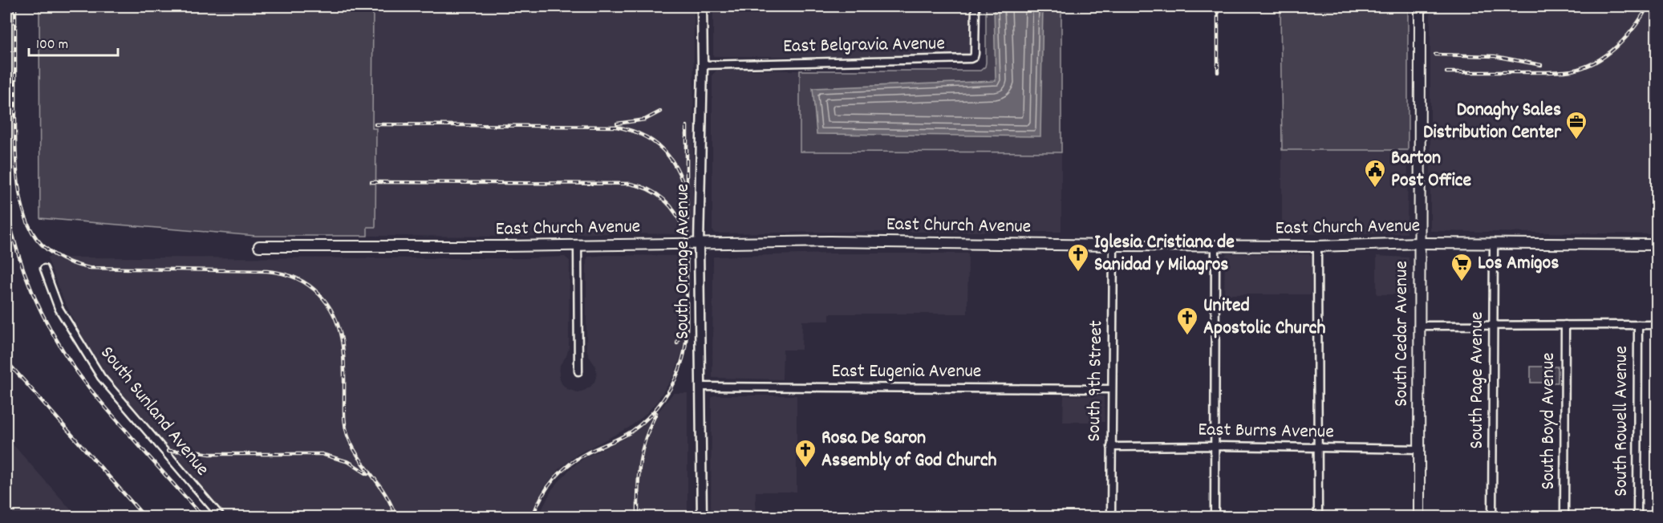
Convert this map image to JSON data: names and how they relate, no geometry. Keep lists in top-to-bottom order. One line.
{"streets":{"main road":["East Church Avenue","South Cedar Avenue"],"street":["East Belgravia Avenue","South Orange Avenue","East Eugenia Avenue","South Page Avenue","South 9th Street","South Sunland Avenue","South Boyd Avenue","South Rowell Avenue","East Burns Avenue"]},"crossings":[["East Belgravia Avenue","South Orange Avenue"],["East Church Avenue","South Orange Avenue"],["East Church Avenue","South Cedar Avenue"],["East Church Avenue","South Page Avenue"],["East Church Avenue","South 9th Street"],["South Orange Avenue","East Eugenia Avenue"],["South Cedar Avenue","East Burns Avenue"],["East Eugenia Avenue","South 9th Street"],["South 9th Street","East Burns Avenue"]],"places":{"office":["Donaghy Sales Distribution Center"],"public building":["Barton Post Office"],"church":["Iglesia Cristiana de Sanidad y Milagros","United Apostolic Church","Rosa De Saron Assembly of God Church"],"supermarket":["Los Amigos"]},"scale_bar":"100 m"}
